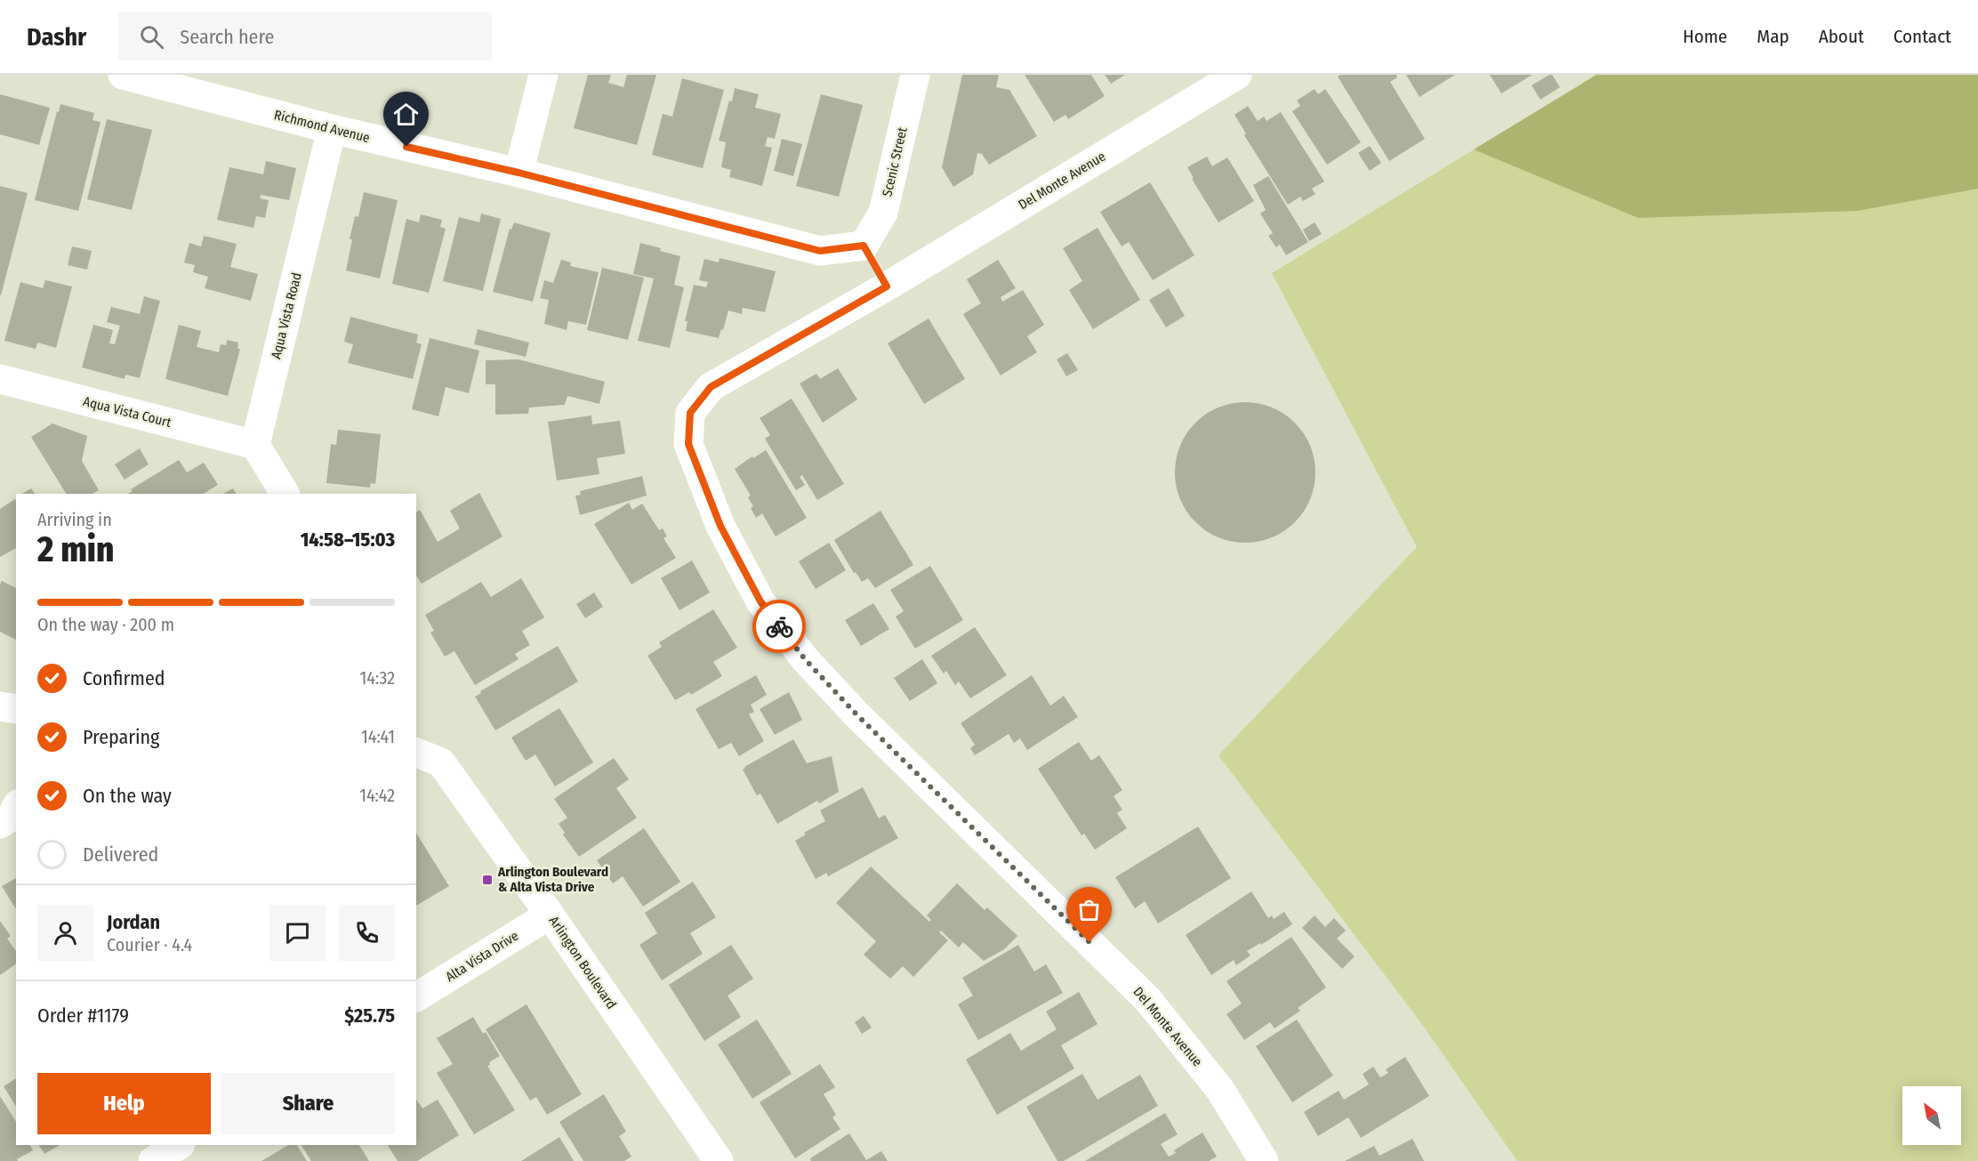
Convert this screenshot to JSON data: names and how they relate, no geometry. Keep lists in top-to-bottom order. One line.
{"streets":{"street":["Richmond Avenue","Scenic Street","Del Monte Avenue","Aqua Vista Road","Aqua Vista Court","Alta Vista Drive","Arlington Boulevard"]},"crossings":[["Richmond Avenue","Scenic Street"],["Richmond Avenue","Aqua Vista Road"],["Aqua Vista Road","Aqua Vista Court"],["Alta Vista Drive","Arlington Boulevard"]],"places":{"transit":["Arlington Boulevard & Alta Vista Drive"]},"north":"top left","page":{"header":"Dashr","search":"Search here","nav":["Home","Map","About","Contact"],"heading":["2 min","Arriving in","14:58–15:03"],"panel":["Jordan","Courier · 4.4","Order #1179","$25.75"],"bar":"On the way · 200 m","list":[["Confirmed","14:32"],["Preparing","14:41"],["On the way","14:42"],"Delivered"],"buttons":["Help","Share"]}}
